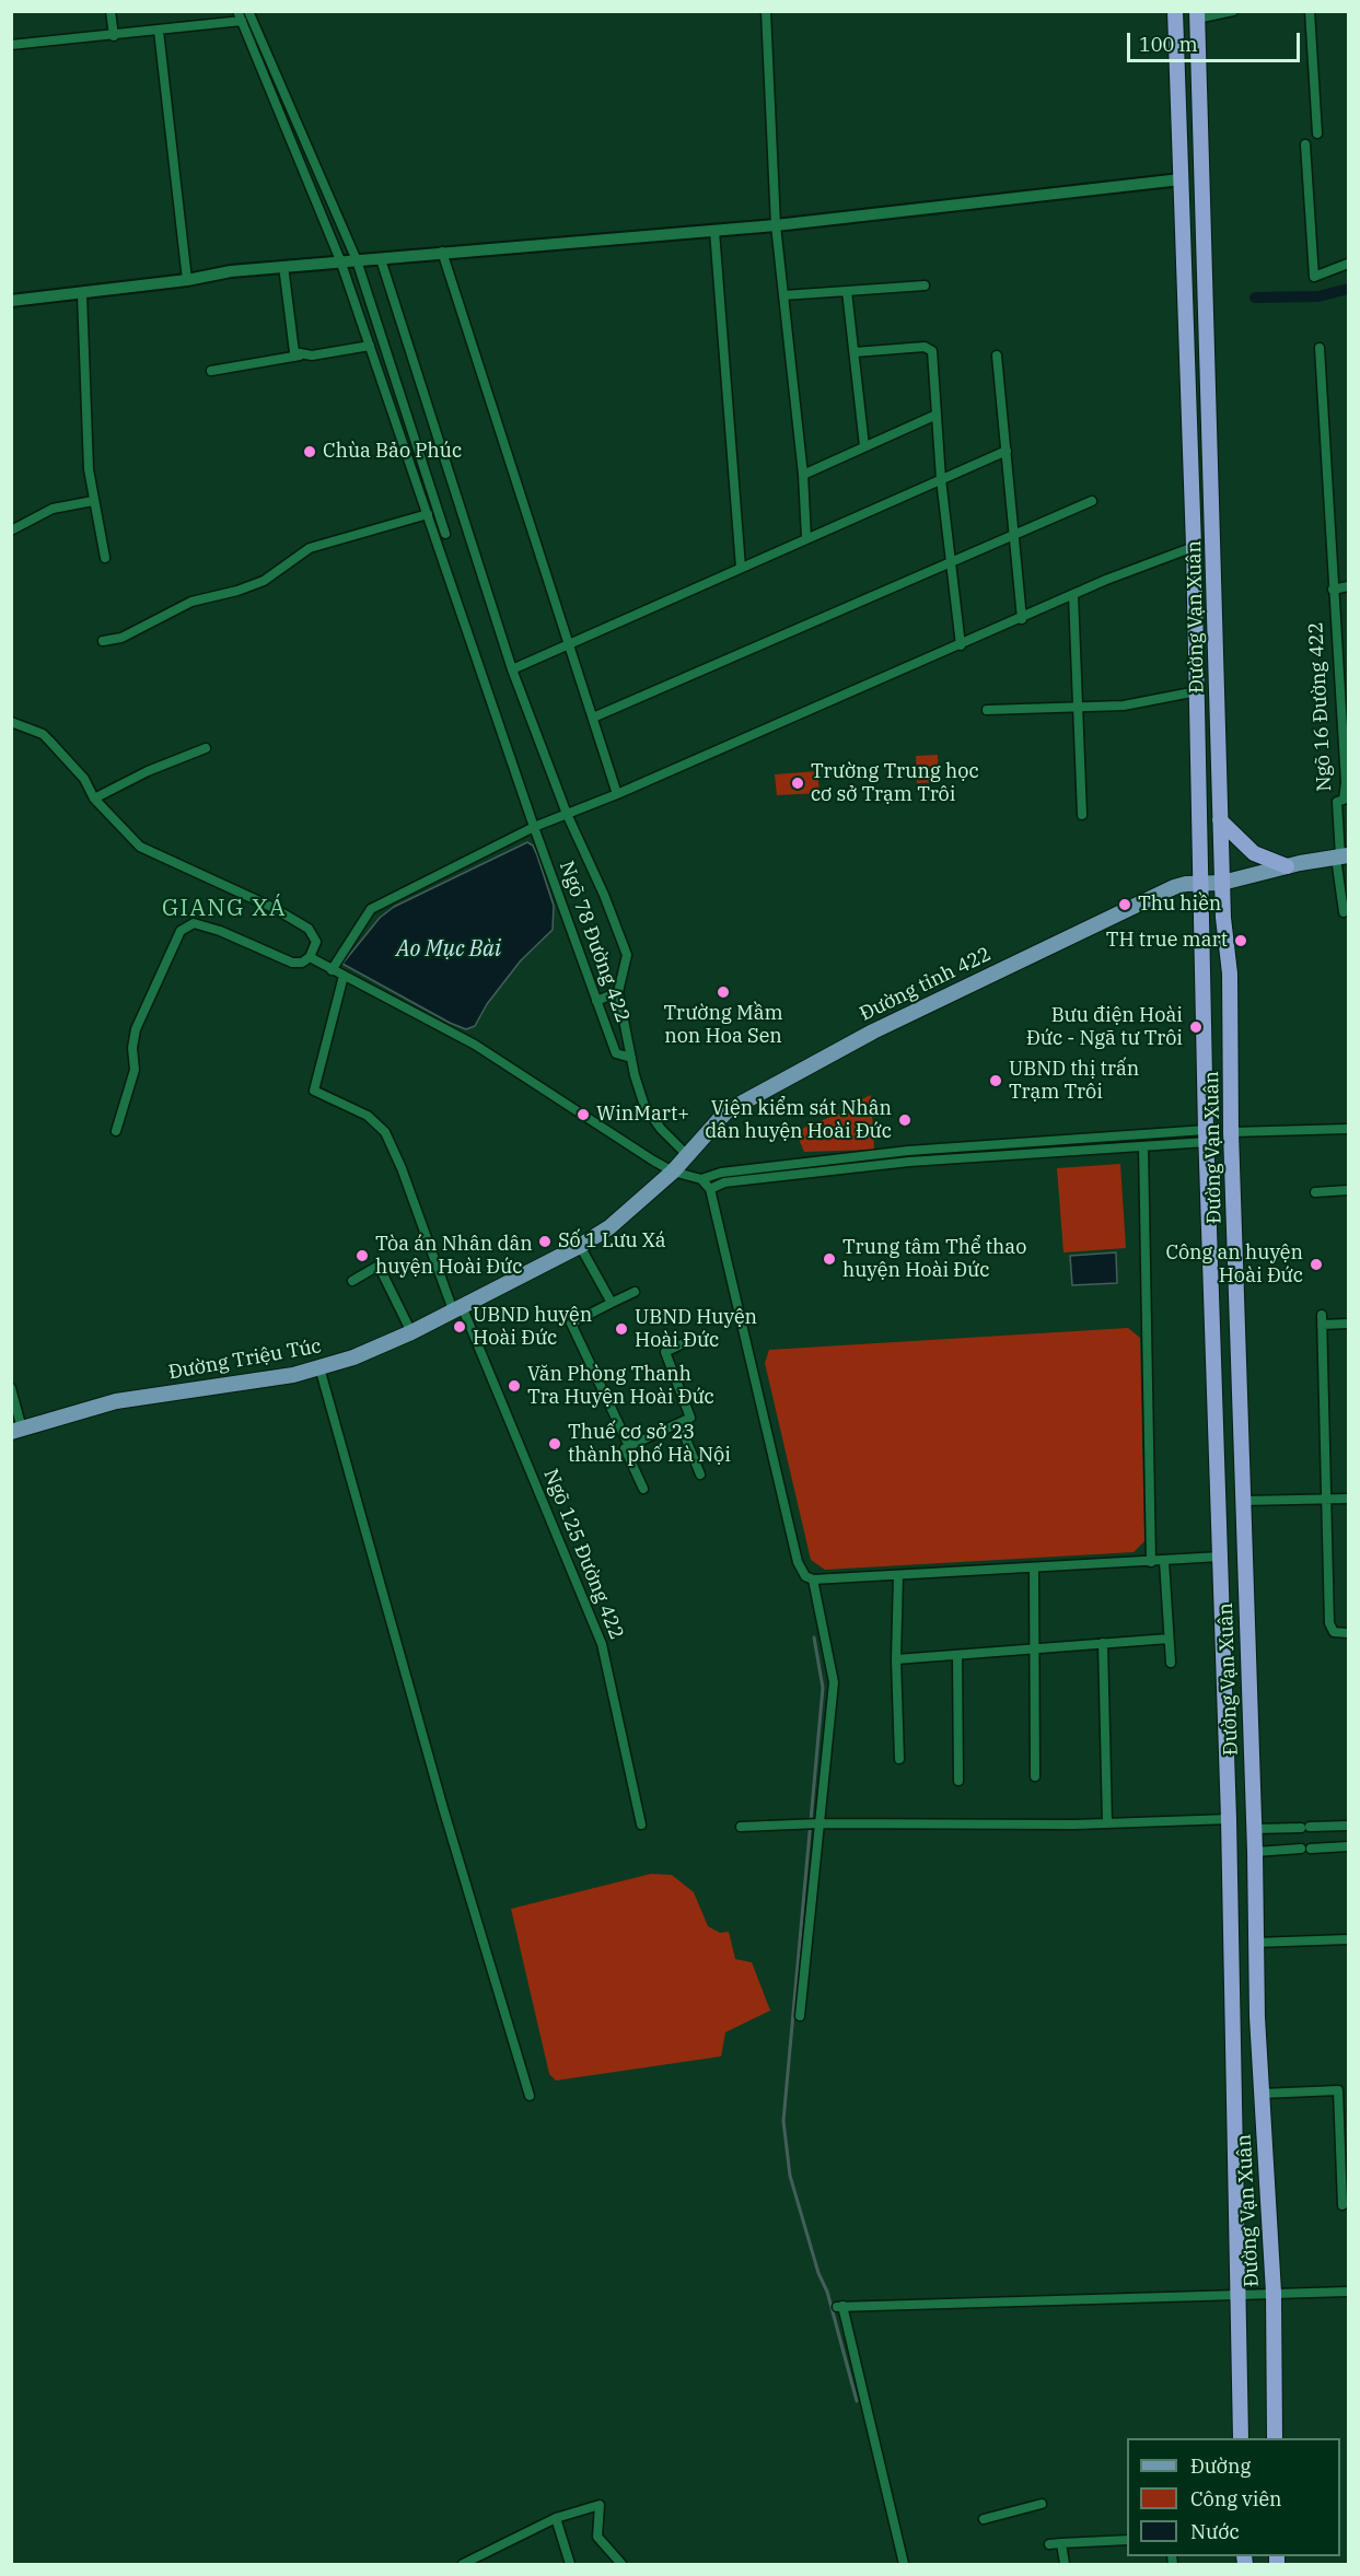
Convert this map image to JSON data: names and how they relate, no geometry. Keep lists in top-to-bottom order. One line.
{"streets":{"highway":["Đường Vạn Xuân"],"main road":["Đường tỉnh 422","Đường Triệu Túc"],"street":["Ngõ 16 Đường 422","Ngõ 78 Đường 422","Ngõ 125 Đường 422"]},"crossings":[["Đường Vạn Xuân","Đường tỉnh 422"],["Ngõ 16 Đường 422","Đường tỉnh 422"],["Đường tỉnh 422","Đường Triệu Túc"],["Đường Triệu Túc","Ngõ 125 Đường 422"]],"districts":["GIANG XÁ"],"water":["Ao Mục Bài"],"places":["Chùa Bảo Phúc","Trường Trung học cơ sở Trạm Trôi","Thu hiền","TH true mart","Trường Mầm non Hoa Sen","Bưu điện Hoài Đức - Ngã tư Trôi","UBND thị trấn Trạm Trôi","WinMart+","Viện kiểm sát Nhân dân huyện Hoài Đức","Số 1 Lưu Xá","Tòa án Nhân dân huyện Hoài Đức","Trung tâm Thể thao huyện Hoài Đức","Công an huyện Hoài Đức","UBND huyện Hoài Đức","UBND Huyện Hoài Đức","Văn Phòng Thanh Tra Huyện Hoài Đức","Thuế cơ sở 23 thành phố Hà Nội"],"legend":["Đường","Công viên","Nước"],"scale_bar":"100 m"}
